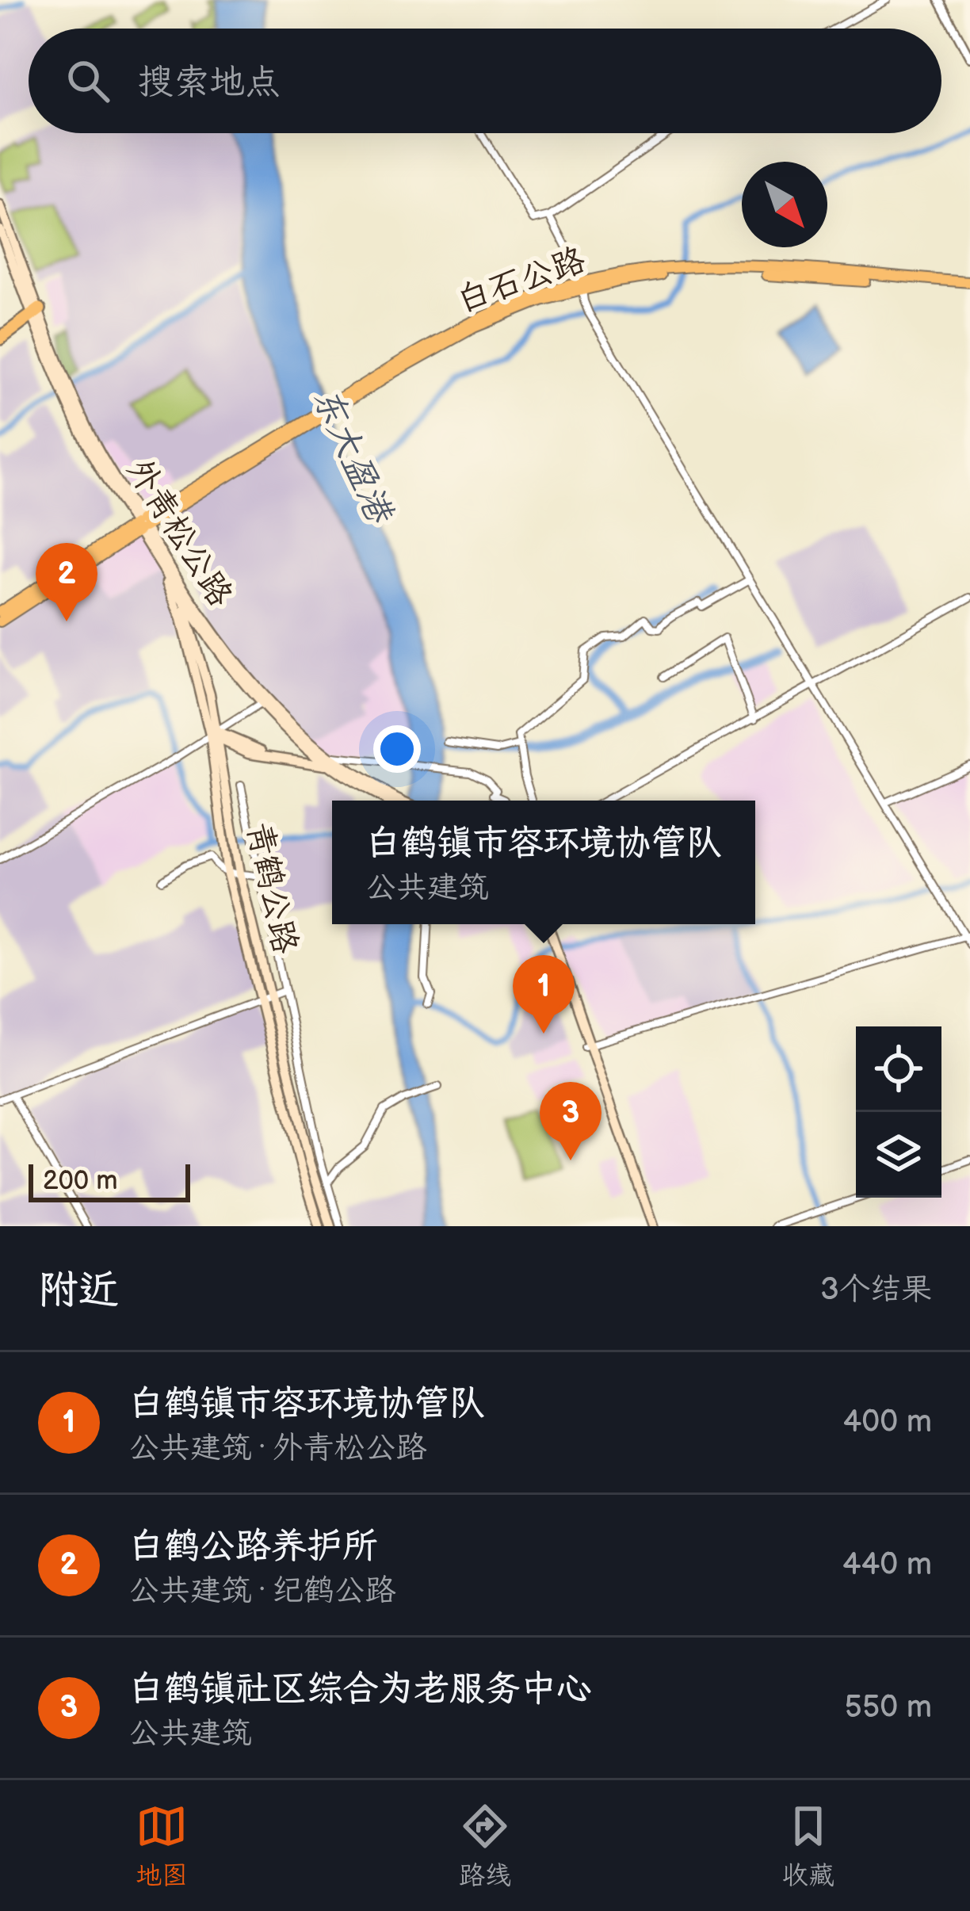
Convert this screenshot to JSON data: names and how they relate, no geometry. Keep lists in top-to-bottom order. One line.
{"streets":{"main road":["白石公路","外青松公路","青鹤公路"]},"crossings":[["白石公路","外青松公路"],["外青松公路","青鹤公路"]],"water":["东大盈港"],"scale_bar":"200 m","north":"bottom right","page":{"search":"搜索地点","pins":["2","1","3"],"popup":["白鹤镇市容环境协管队","公共建筑"],"scale":"200 m","heading":["附近","3个结果"],"list":[{"mark":"1","name":"白鹤镇市容环境协管队","note":"公共建筑 · 外青松公路","value":"400 m"},{"mark":"2","name":"白鹤公路养护所","note":"公共建筑 · 纪鹤公路","value":"440 m"},{"mark":"3","name":"白鹤镇社区综合为老服务中心","note":"公共建筑","value":"550 m"}],"nav":["地图","路线","收藏"]}}
